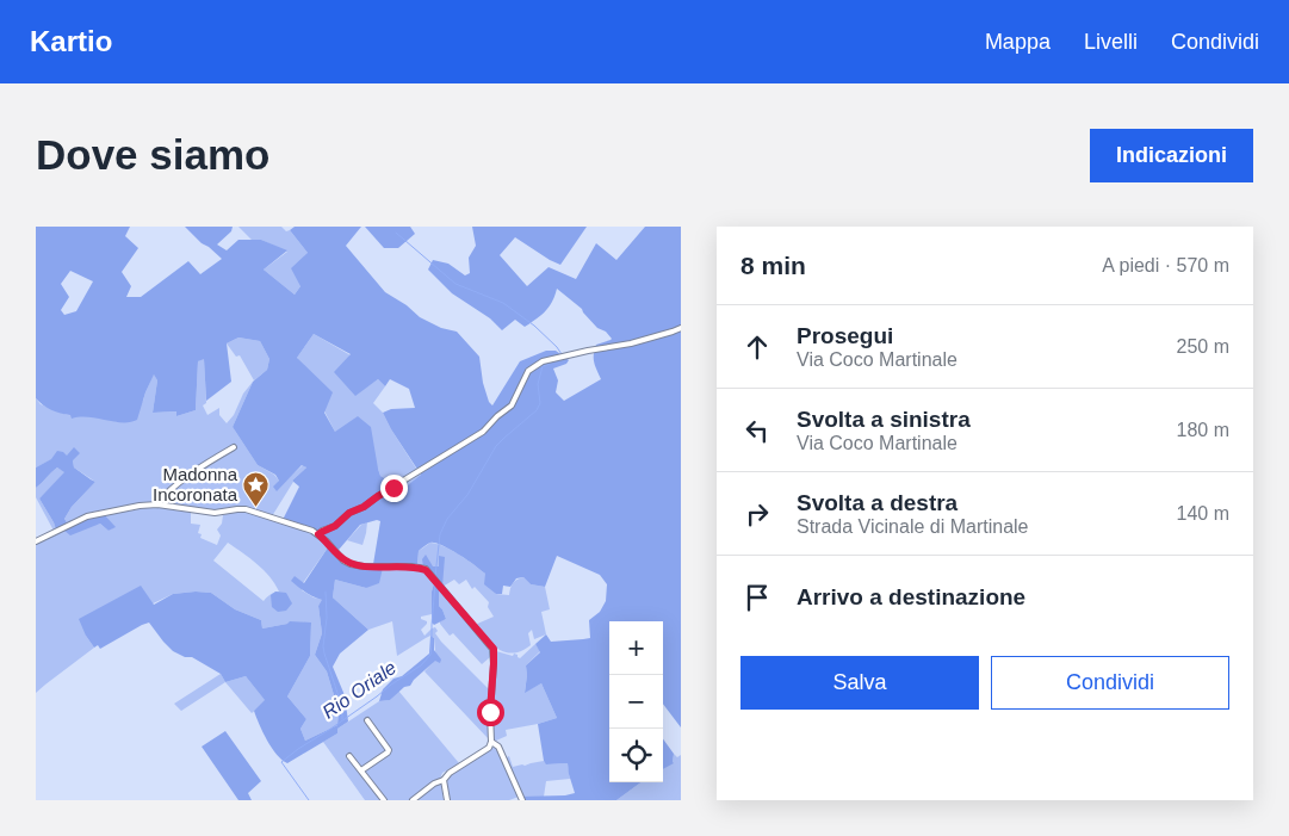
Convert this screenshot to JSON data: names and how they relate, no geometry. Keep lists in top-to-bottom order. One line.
{"water":["Rio Oriale"],"places":{"place":["Madonna Incoronata"]},"page":{"header":"Kartio","nav":["Mappa","Livelli","Condividi"],"buttons":["Indicazioni",["Salva","Condividi"]],"title":"Dove siamo","heading":["8 min","A piedi · 570 m"],"list":[["Prosegui","Via Coco Martinale","250 m"],["Svolta a sinistra","Via Coco Martinale","180 m"],["Svolta a destra","Strada Vicinale di Martinale","140 m"],"Arrivo a destinazione"],"map_buttons":["+","−"]}}
